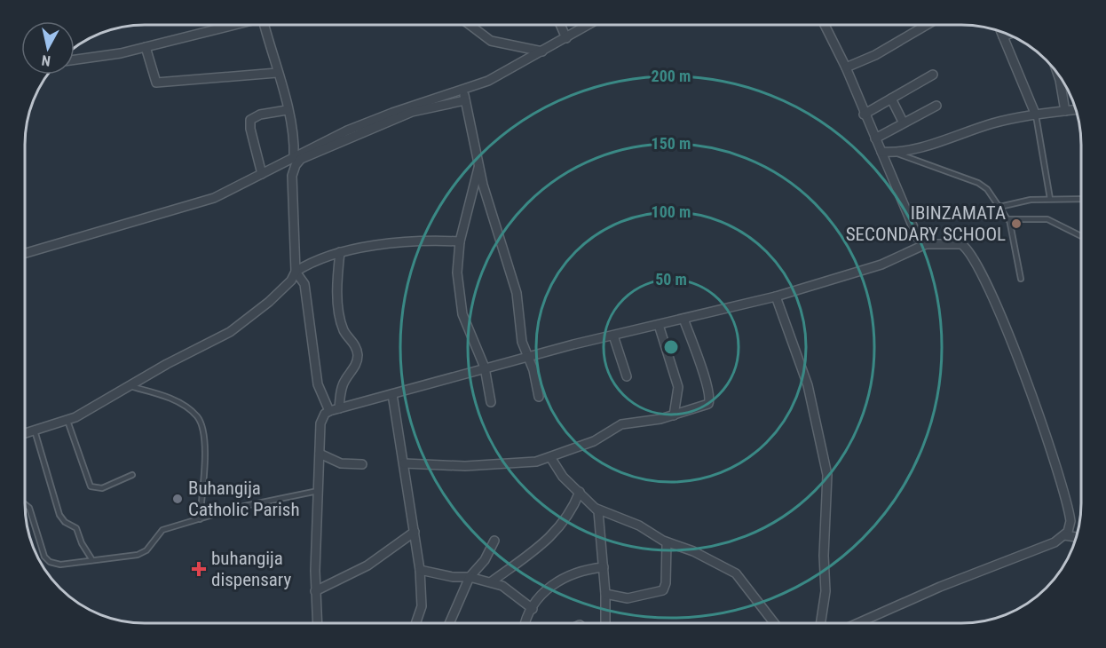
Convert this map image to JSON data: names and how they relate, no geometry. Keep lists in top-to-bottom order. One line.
{"places":{"other":["IBINZAMATA SECONDARY SCHOOL","Buhangija Catholic Parish"],"health":["buhangija dispensary"]},"north":"bottom","rings":["200 m","150 m","100 m","50 m"]}
